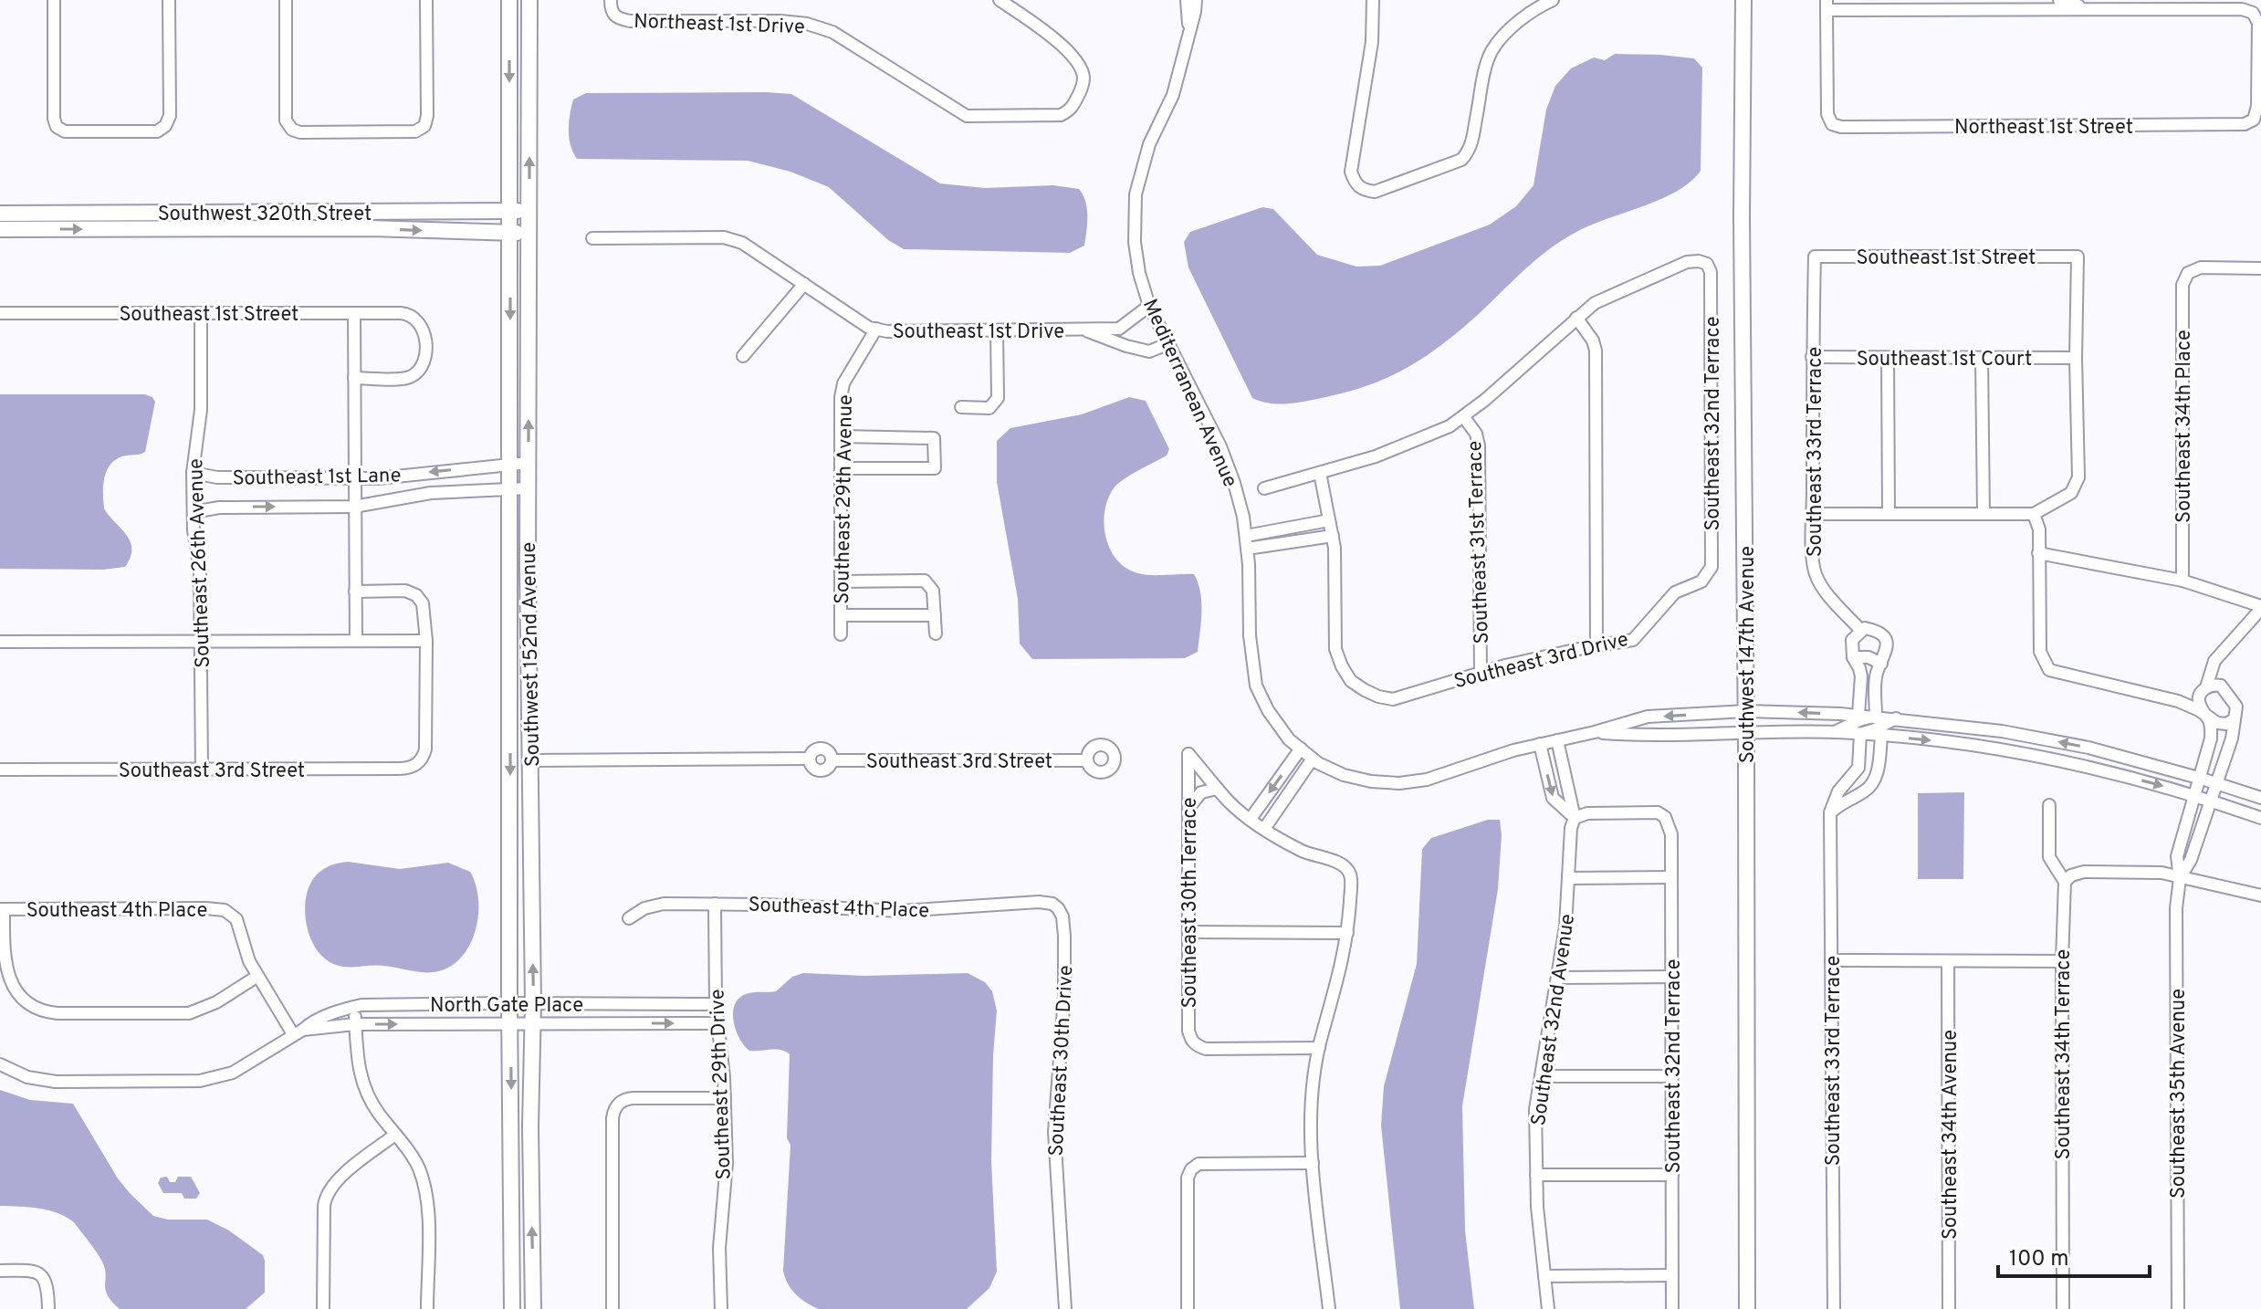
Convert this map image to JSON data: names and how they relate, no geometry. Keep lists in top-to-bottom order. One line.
{"streets":{"street":["Northeast 1st Drive","Northeast 1st Street","Southwest 320th Street","Southeast 1st Street","Southeast 1st Drive","Southeast 1st Court","Mediterranean Avenue","Southeast 32nd Terrace","Southeast 34th Place","Southeast 33rd Terrace","Southeast 1st Lane","Southeast 29th Avenue","Southeast 31st Terrace","Southeast 26th Avenue","Southwest 152nd Avenue","Southwest 147th Avenue","Southeast 3rd Drive","Southeast 3rd Street","Southeast 30th Terrace","Southeast 4th Place","North Gate Place","Southeast 32nd Avenue","Southeast 34th Terrace","Southeast 30th Drive","Southeast 29th Drive","Southeast 35th Avenue","Southeast 34th Avenue"]},"crossings":[["Southwest 320th Street","Southwest 152nd Avenue"],["Southeast 1st Street","Southeast 1st Court"],["Southeast 1st Street","Southeast 33rd Terrace"],["Southeast 1st Street","Southeast 26th Avenue"],["Southeast 1st Drive","Mediterranean Avenue"],["Southeast 1st Drive","Southeast 29th Avenue"],["Southeast 1st Court","Southeast 33rd Terrace"],["Mediterranean Avenue","Southeast 33rd Terrace"],["Mediterranean Avenue","Southwest 147th Avenue"],["Mediterranean Avenue","Southeast 32nd Avenue"],["Mediterranean Avenue","Southeast 35th Avenue"],["Southeast 32nd Terrace","Southeast 3rd Drive"],["Southeast 32nd Terrace","Southeast 32nd Avenue"],["Southeast 1st Lane","Southeast 26th Avenue"],["Southeast 1st Lane","Southwest 152nd Avenue"],["Southeast 31st Terrace","Southeast 3rd Drive"],["Southeast 26th Avenue","Southeast 3rd Street"],["Southwest 152nd Avenue","Southeast 3rd Street"],["Southwest 152nd Avenue","North Gate Place"],["Southeast 4th Place","Southeast 30th Drive"],["Southeast 4th Place","Southeast 29th Drive"],["North Gate Place","Southeast 29th Drive"]],"scale_bar":"100 m"}
